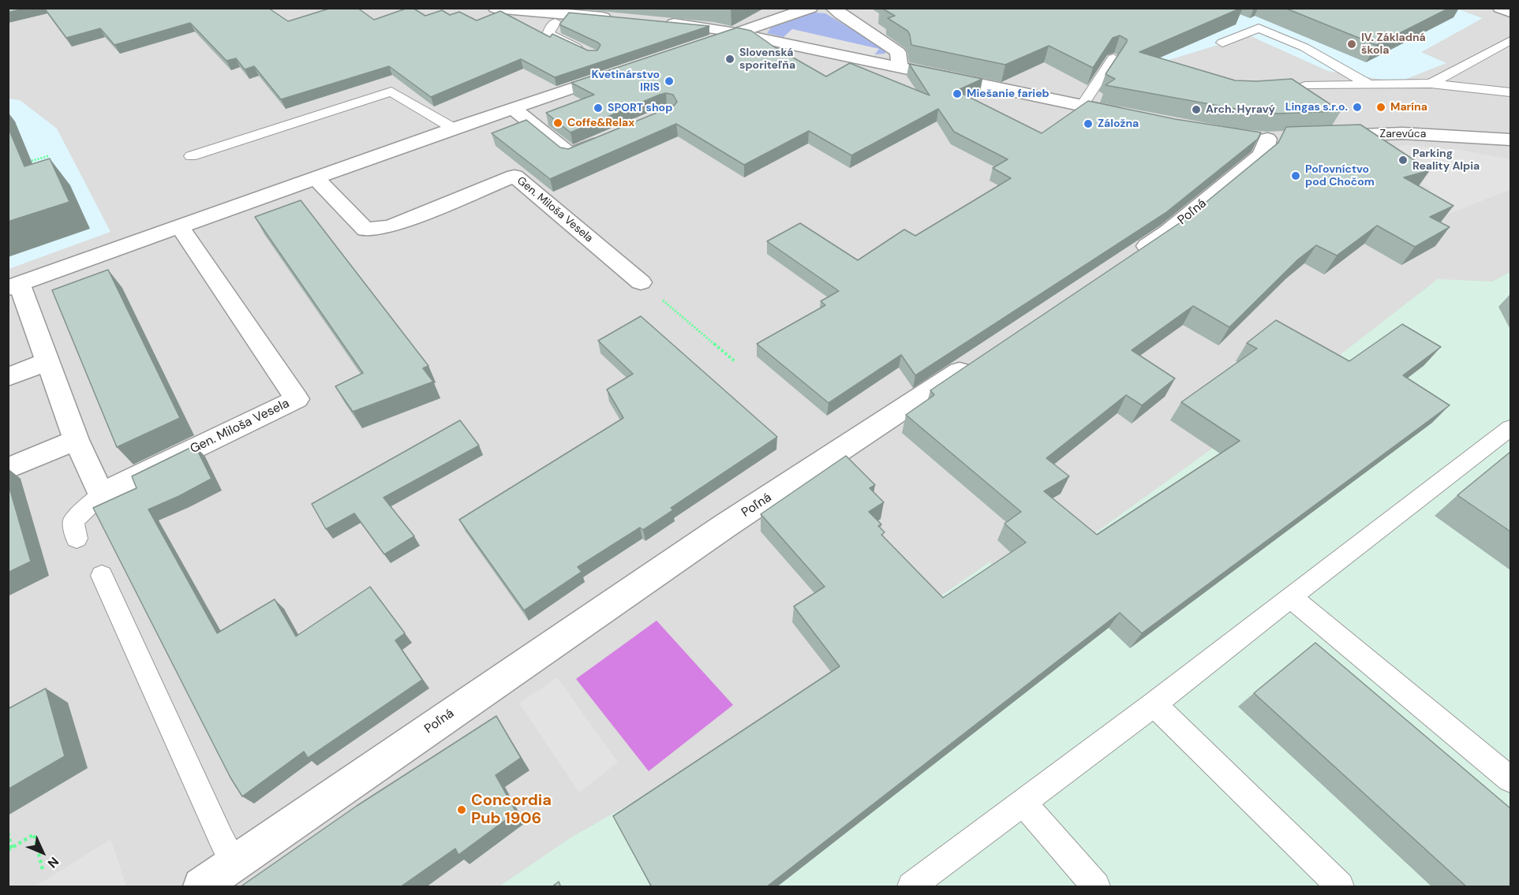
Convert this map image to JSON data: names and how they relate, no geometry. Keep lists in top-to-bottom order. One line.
{"streets":{"street":["Zarevúca","Gen. Miloša Vesela","Poľná"]},"places":["IV. Základná škola","Slovenská sporiteľňa","Kvetinárstvo IRIS","Miešanie farieb","Lingas s.r.o.","Marína","SPORT shop","Arch. Hyravý","Coffe&Relax","Záložna","Parking Reality Alpia","Poľovníctvo pod Chočom","Concordia Pub 1906"],"north":"bottom right"}
